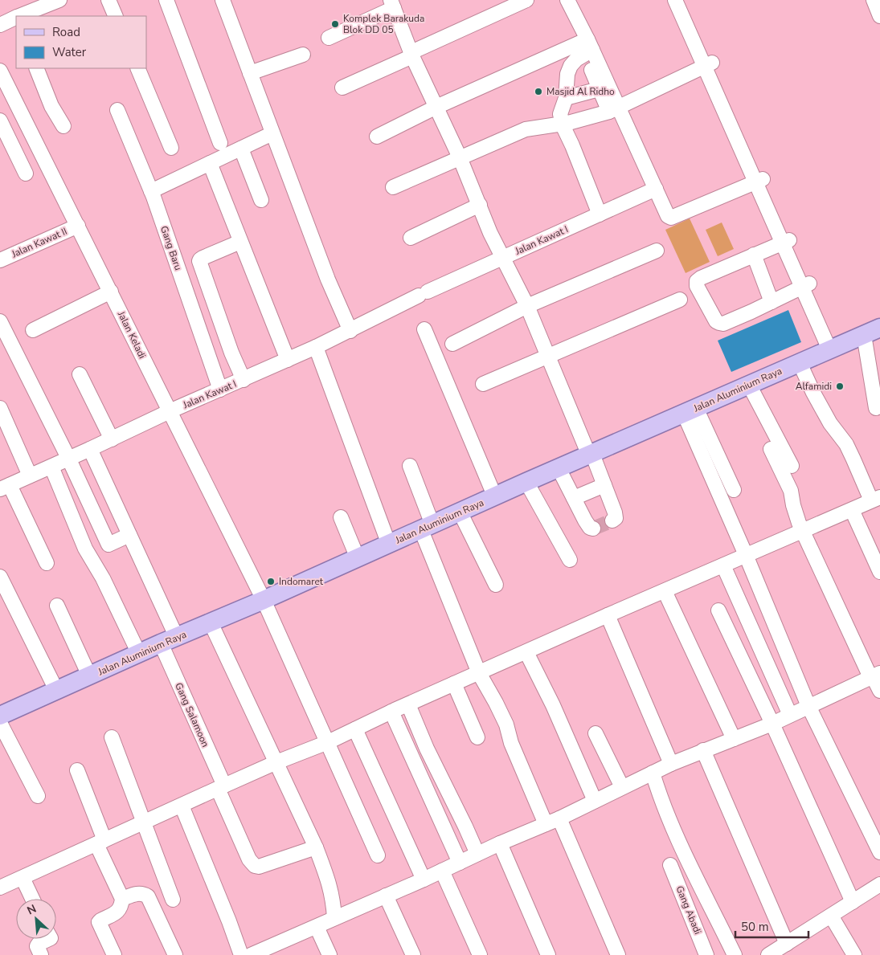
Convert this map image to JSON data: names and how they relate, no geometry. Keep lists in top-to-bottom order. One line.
{"streets":{"main road":["Jalan Aluminium Raya"],"street":["Jalan Kawat I","Jalan Kawat II","Gang Baru","Jalan Keladi","Gang Salamoon","Gang Abadi"]},"crossings":[["Jalan Kawat I","Gang Baru"],["Jalan Kawat I","Jalan Keladi"],["Jalan Kawat II","Jalan Keladi"],["Jalan Keladi","Jalan Aluminium Raya"],["Jalan Aluminium Raya","Gang Salamoon"]],"places":["Komplek Barakuda Blok DD 05","Masjid Al Ridho","Alfamidi","Indomaret"],"legend":["Road","Water"],"scale_bar":"50 m","north":"top left"}
